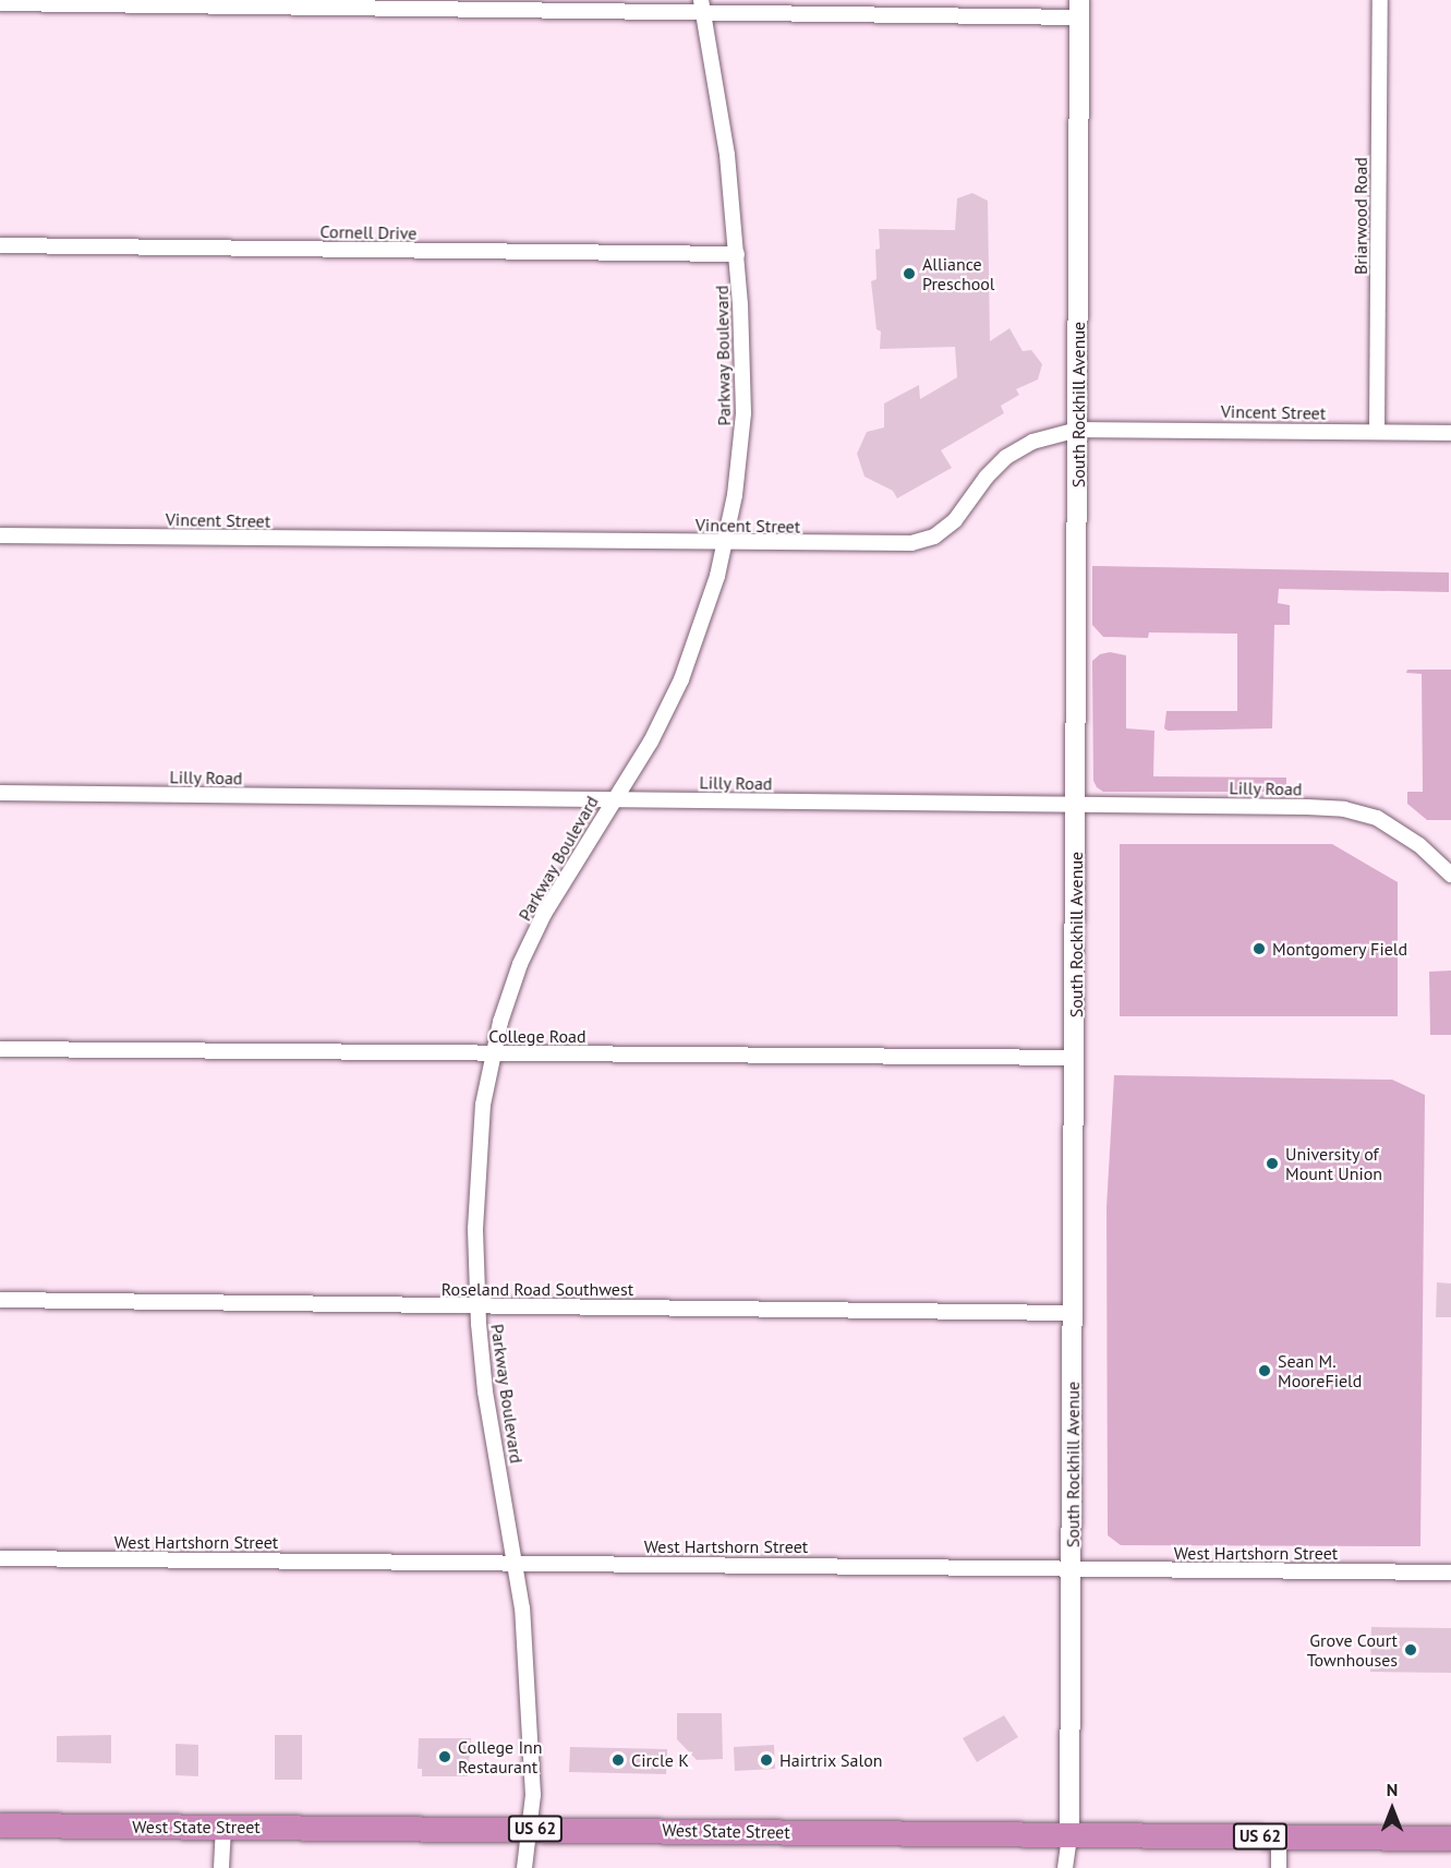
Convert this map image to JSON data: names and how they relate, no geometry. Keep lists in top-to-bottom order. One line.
{"streets":{"highway":["West State Street","US 62"],"street":["Briarwood Road","Cornell Drive","Parkway Boulevard","South Rockhill Avenue","Vincent Street","Lilly Road","College Road","Roseland Road Southwest","West Hartshorn Street"]},"crossings":[["Briarwood Road","Vincent Street"],["Cornell Drive","Parkway Boulevard"],["Parkway Boulevard","Vincent Street"],["Parkway Boulevard","Lilly Road"],["Parkway Boulevard","College Road"],["Parkway Boulevard","Roseland Road Southwest"],["Parkway Boulevard","West Hartshorn Street"],["Parkway Boulevard","West State Street"],["South Rockhill Avenue","Vincent Street"],["South Rockhill Avenue","Lilly Road"],["South Rockhill Avenue","College Road"],["South Rockhill Avenue","Roseland Road Southwest"],["South Rockhill Avenue","West Hartshorn Street"],["South Rockhill Avenue","West State Street"]],"places":["Alliance Preschool","Montgomery Field","University of Mount Union","Sean M. MooreField","Grove Court Townhouses","College Inn Restaurant","Circle K","Hairtrix Salon"],"north":"top"}
